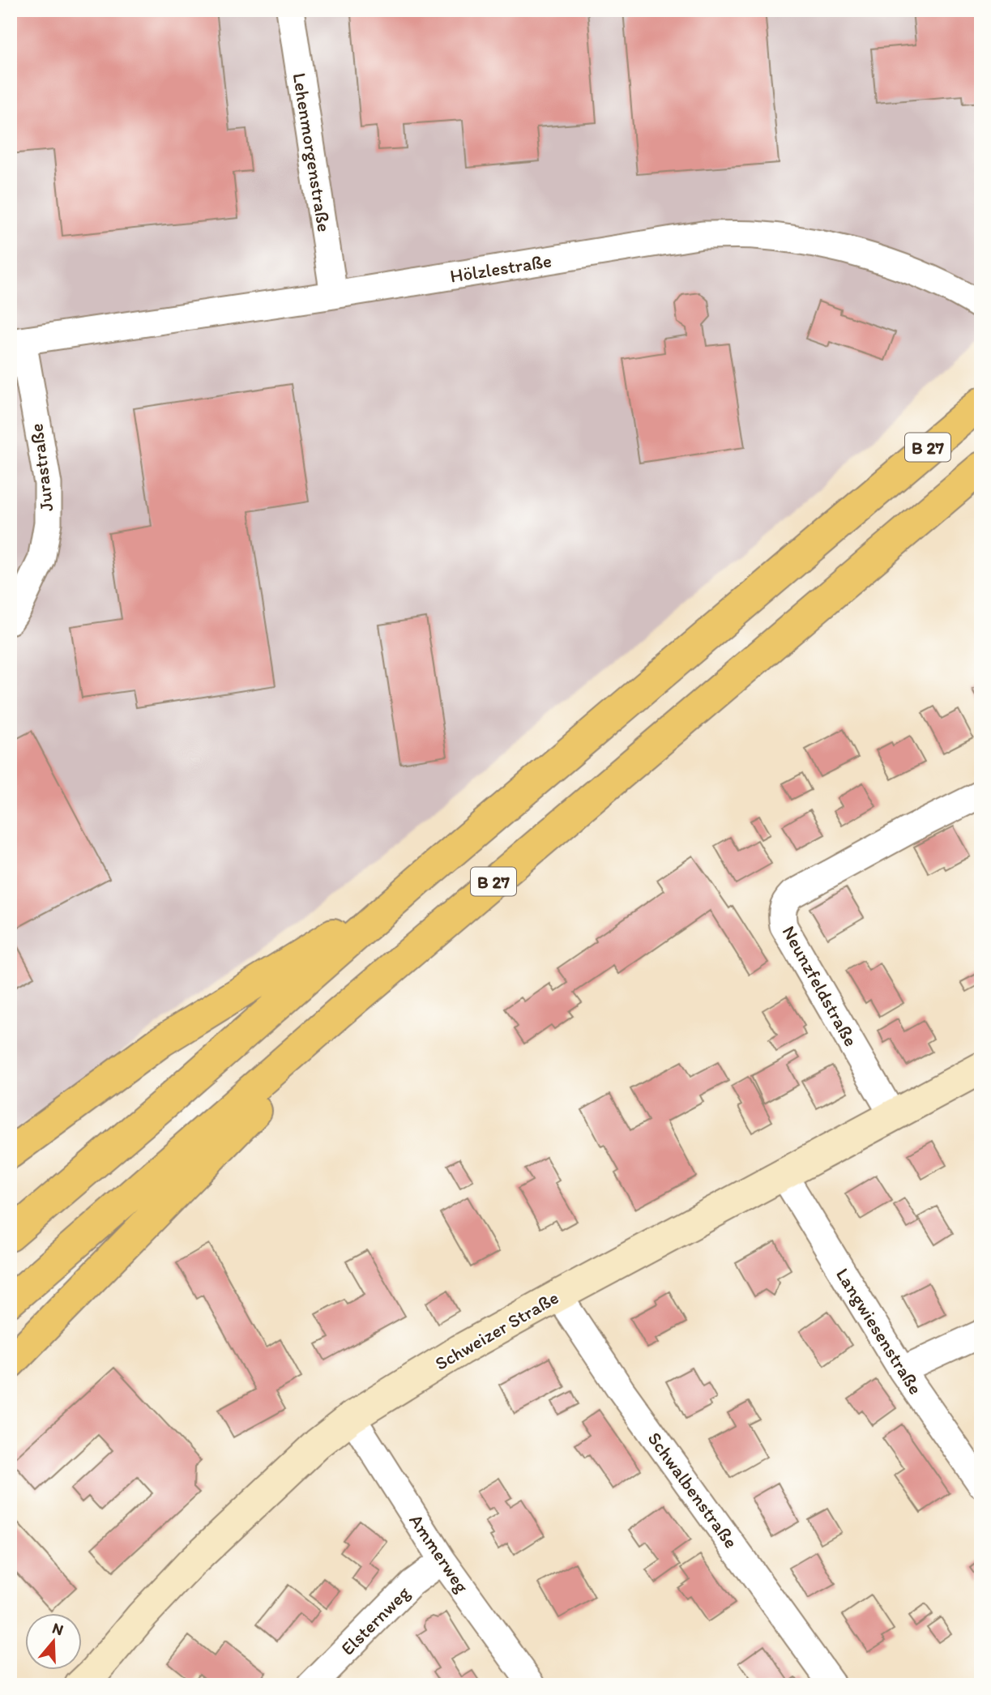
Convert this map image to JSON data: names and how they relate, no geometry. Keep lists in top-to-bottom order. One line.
{"streets":{"highway":["B 27"],"street":["Lehenmorgenstraße","Hölzlestraße","Jurastraße","Neunzfeldstraße","Schweizer Straße","Langwiesenstraße","Schwalbenstraße","Ammerweg","Elsternweg"]},"crossings":[["Lehenmorgenstraße","Hölzlestraße"],["Hölzlestraße","Jurastraße"],["Neunzfeldstraße","Schweizer Straße"],["Schweizer Straße","Langwiesenstraße"],["Schweizer Straße","Schwalbenstraße"],["Schweizer Straße","Ammerweg"],["Ammerweg","Elsternweg"]],"north":"top"}
